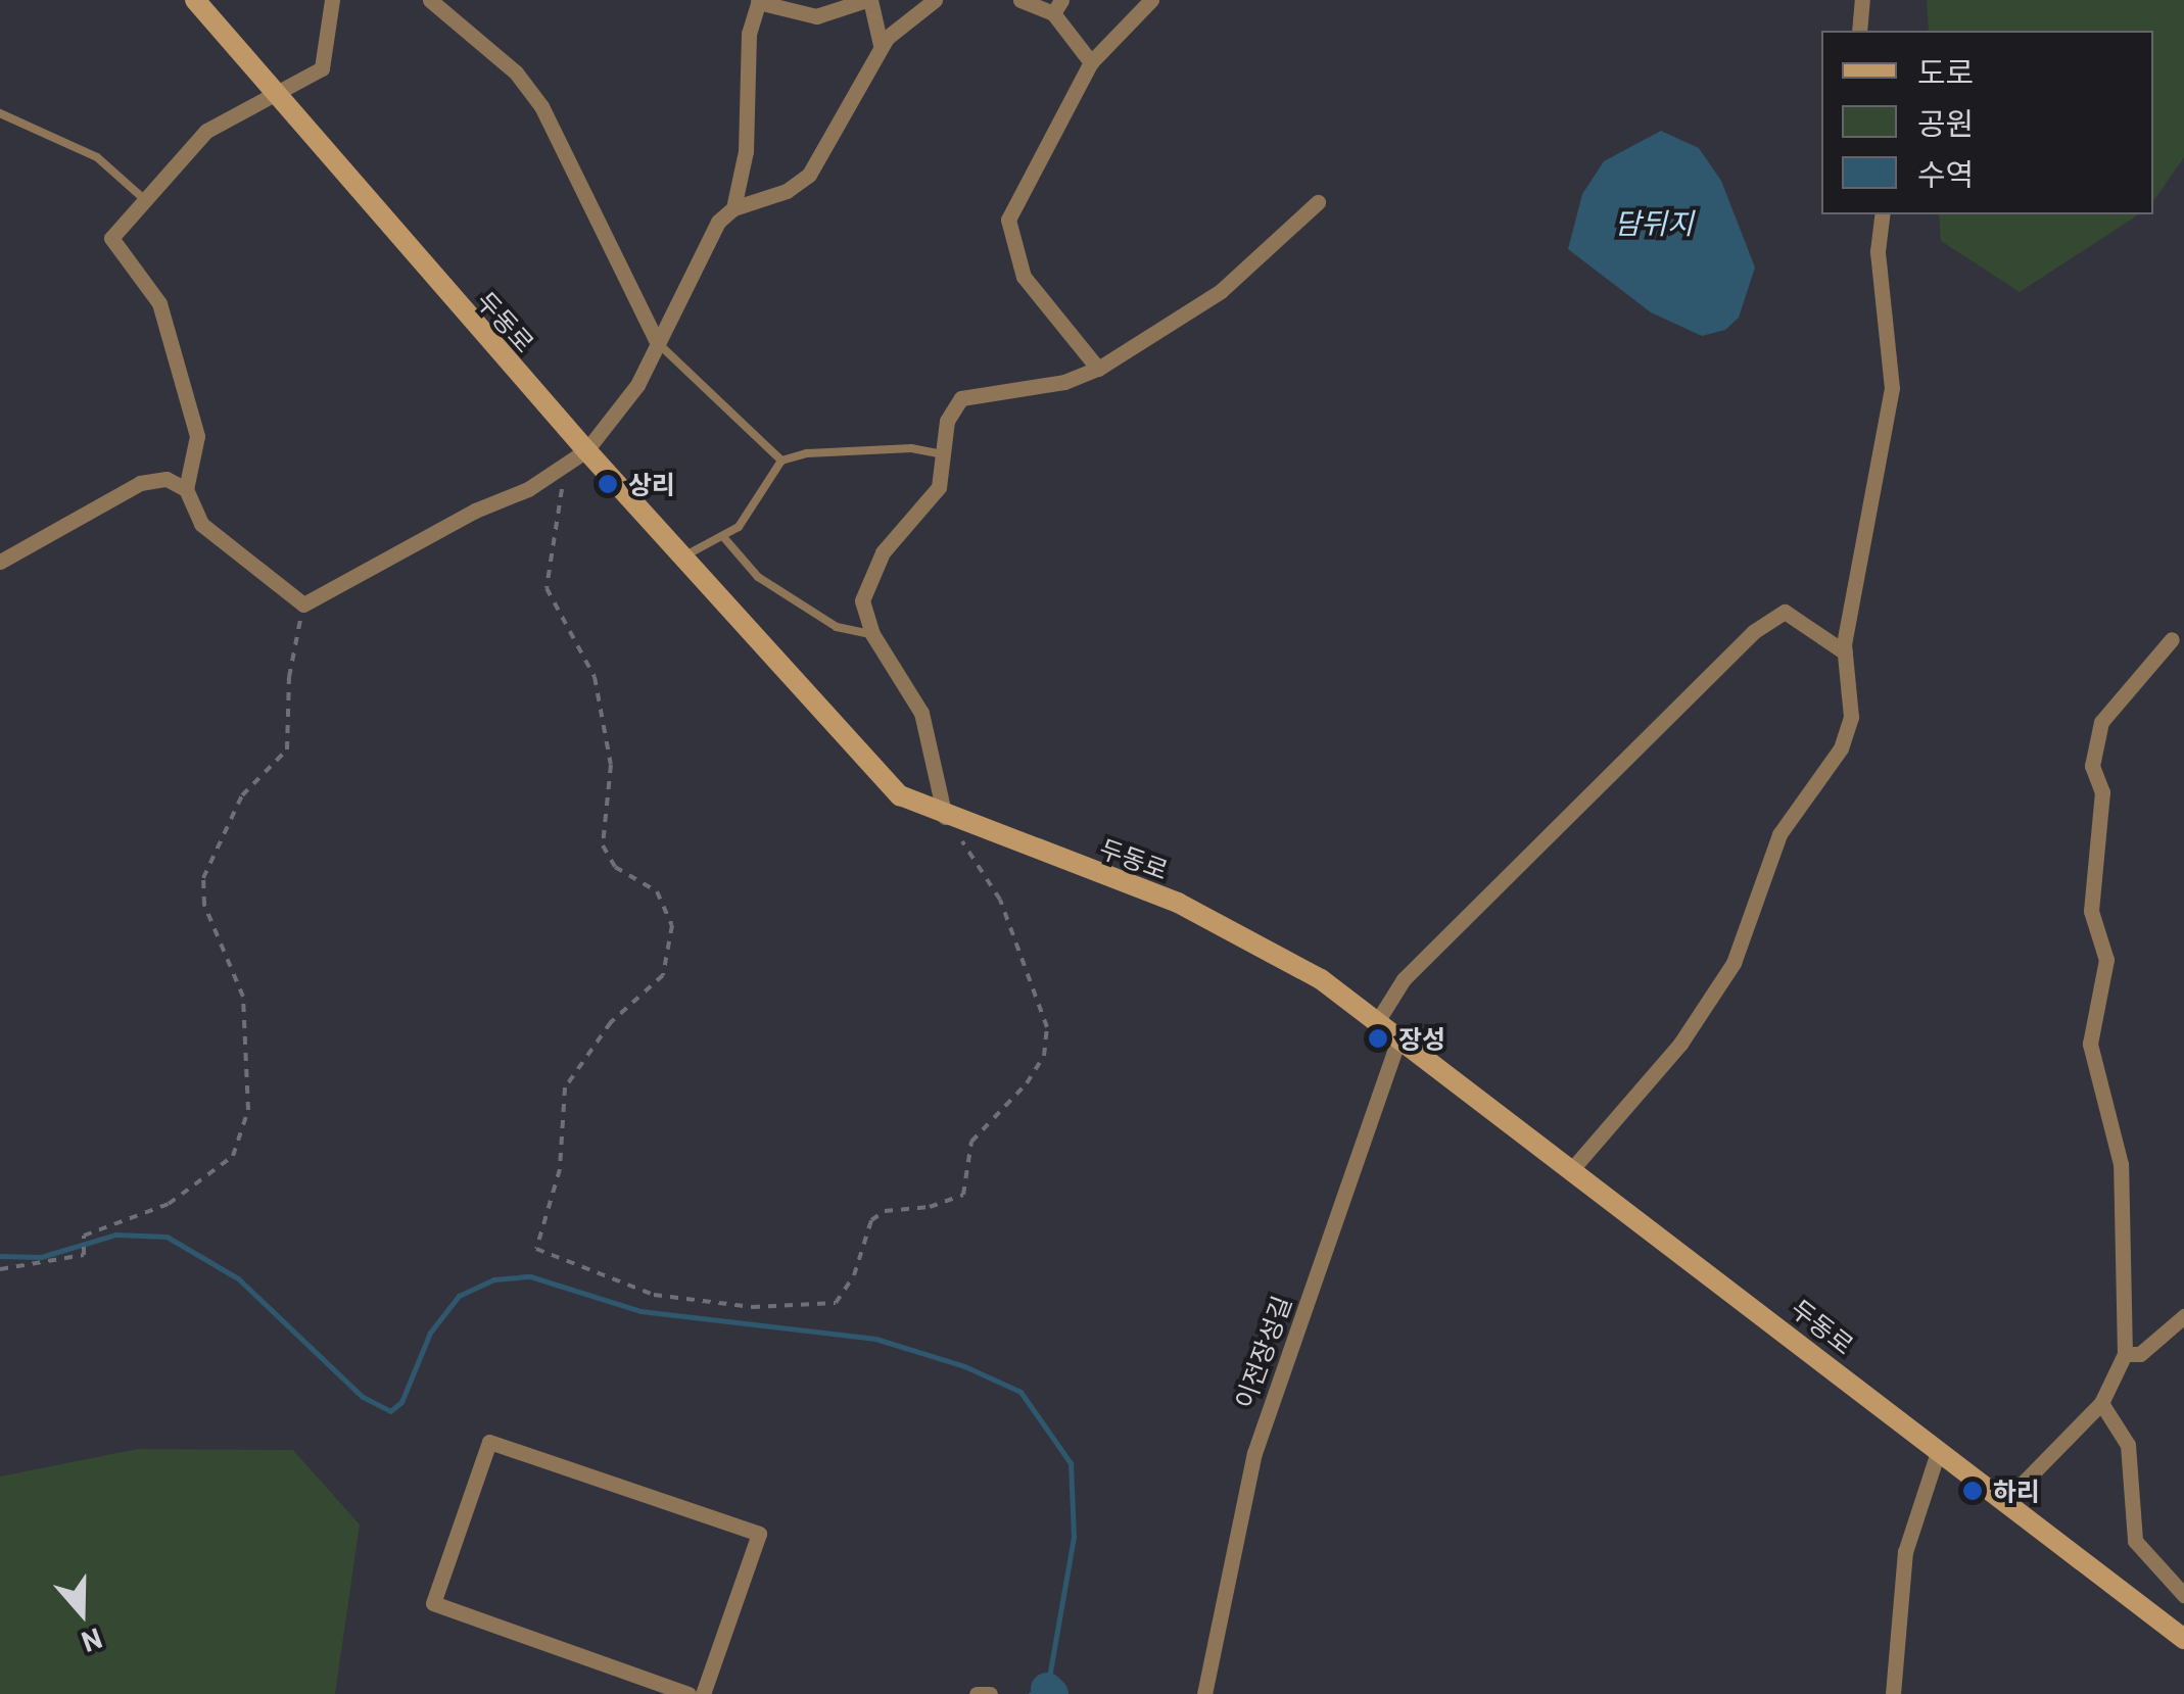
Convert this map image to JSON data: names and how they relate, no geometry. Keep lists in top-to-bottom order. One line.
{"streets":{"main road":["두동로"],"street":["이전장성길"]},"crossings":[["두동로","이전장성길"]],"water":["담뒤지"],"places":["상리","장성","하리"],"legend":["도로","공원","수역"],"north":"bottom"}
